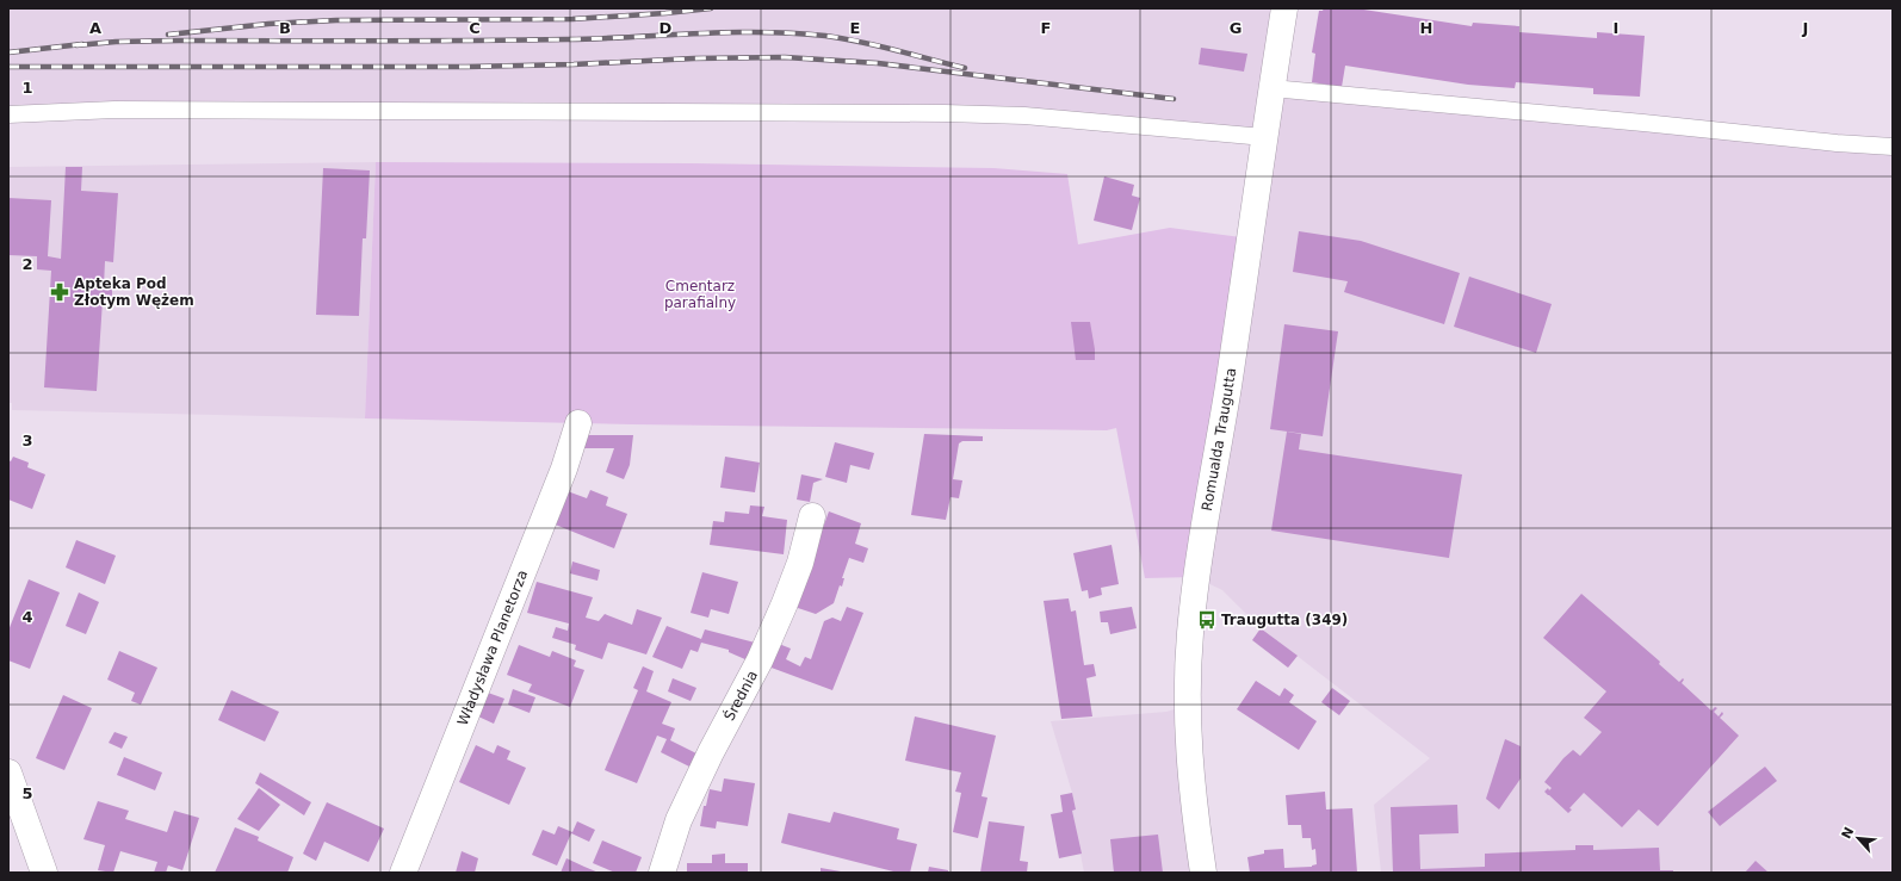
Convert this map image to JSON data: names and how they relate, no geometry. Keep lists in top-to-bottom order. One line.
{"streets":{"street":["Romualda Traugutta","Władysława Planetorza","Średnia"]},"parks":["Cmentarz parafialny"],"places":{"pharmacy":["Apteka Pod Złotym Wężem"],"bus stop":["Traugutta (349)"]},"north":"top left","grid":{"columns":["A","B","C","D","E","F","G","H","I","J"],"rows":["1","2","3","4","5"]}}
